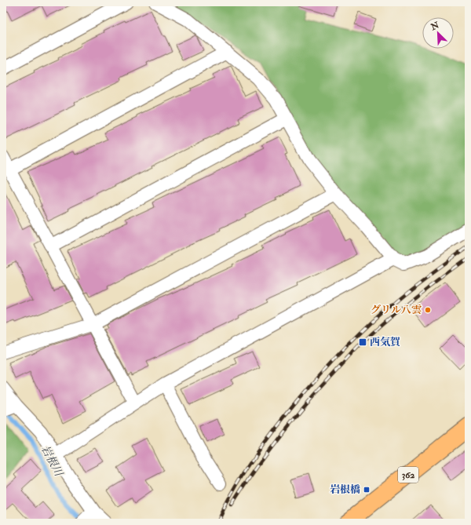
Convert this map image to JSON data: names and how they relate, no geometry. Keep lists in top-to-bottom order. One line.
{"streets":{"highway":["362"]},"water":["岩根川"],"places":{"other":["グリル八雲"],"transit":["西気賀","岩根橋"]},"north":"top left"}
